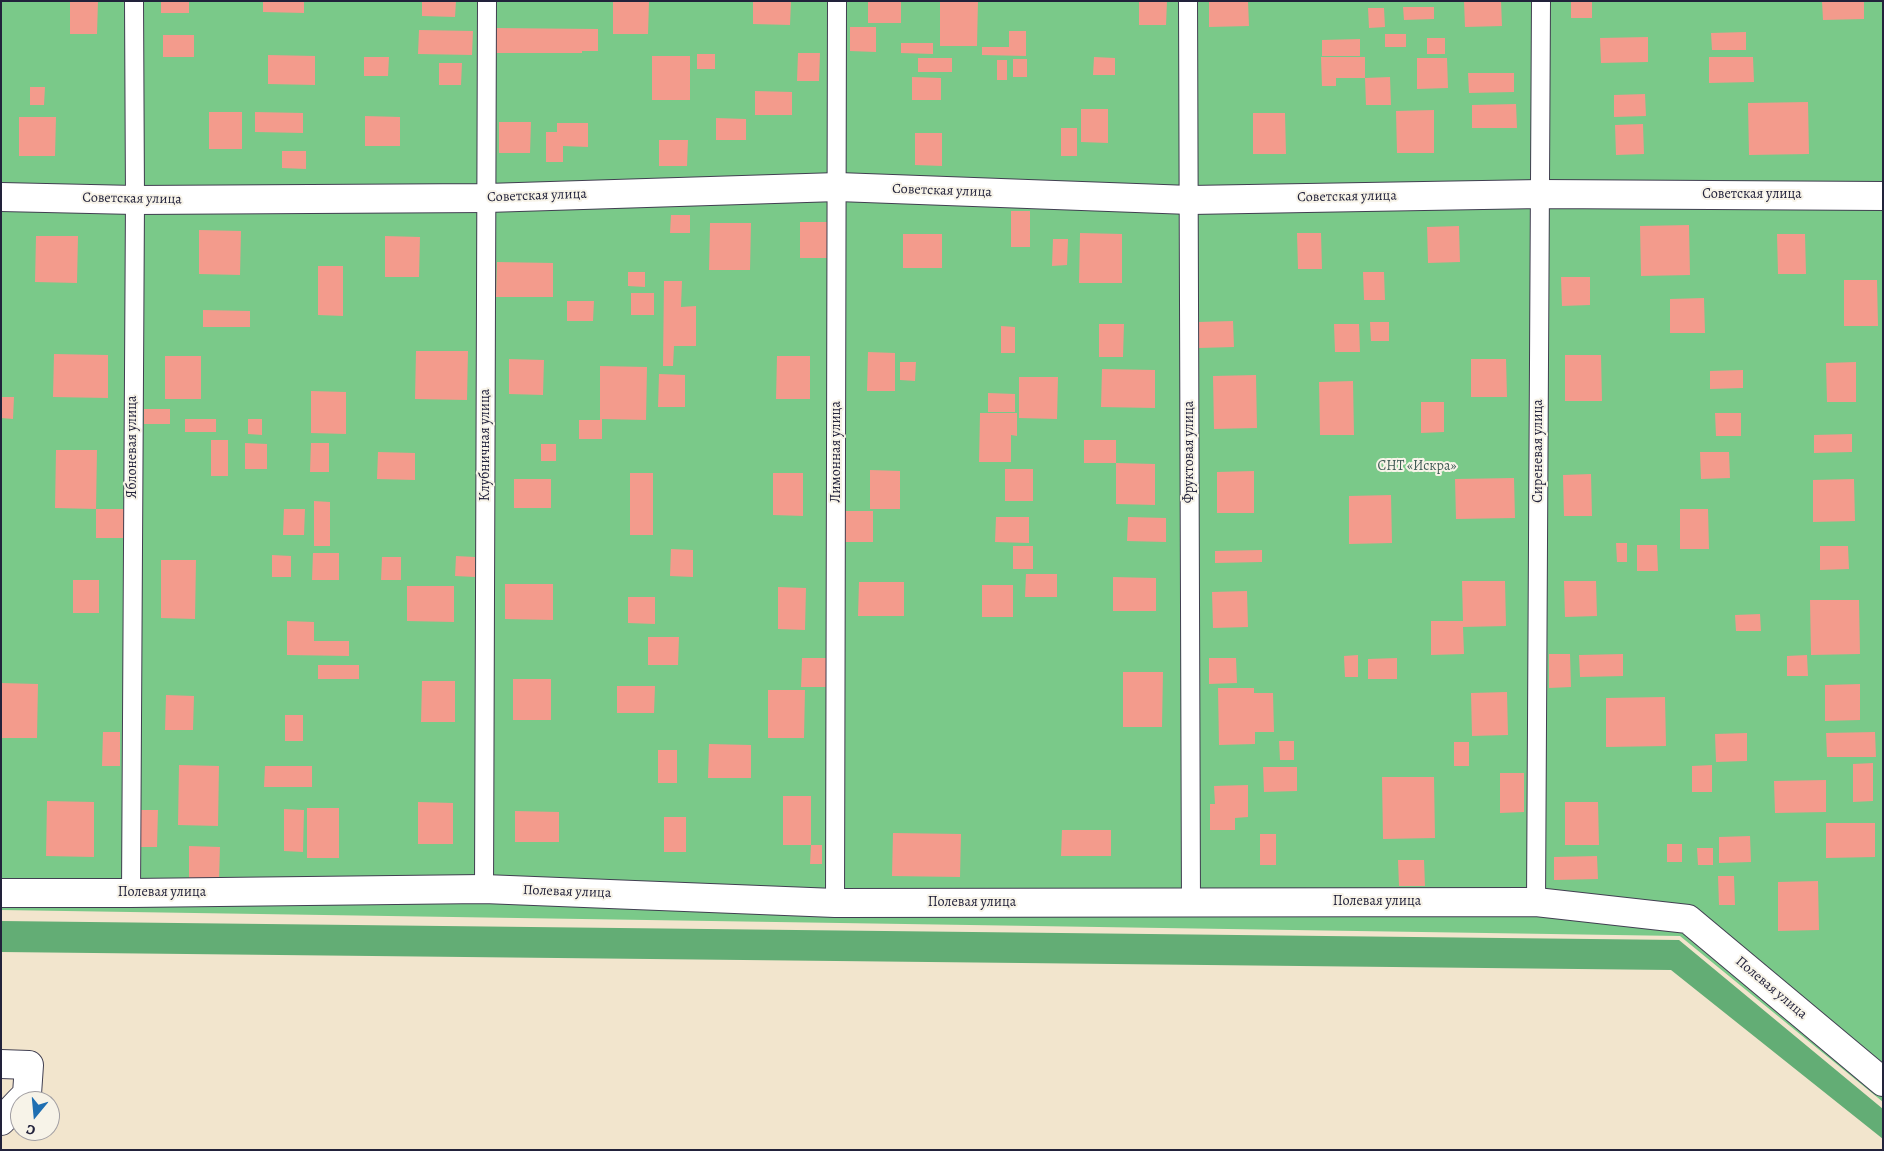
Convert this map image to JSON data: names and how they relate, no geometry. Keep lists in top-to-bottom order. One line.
{"streets":{"street":["Советская улица","Полевая улица"],"lane":["Клубничная улица","Яблоневая улица","Сиреневая улица","Лимонная улица","Фруктовая улица"]},"crossings":[["Советская улица","Клубничная улица"],["Советская улица","Яблоневая улица"],["Советская улица","Сиреневая улица"],["Советская улица","Лимонная улица"],["Советская улица","Фруктовая улица"],["Клубничная улица","Полевая улица"],["Яблоневая улица","Полевая улица"],["Сиреневая улица","Полевая улица"],["Лимонная улица","Полевая улица"],["Фруктовая улица","Полевая улица"]],"parks":["СНТ «Искра»"],"north":"bottom"}
